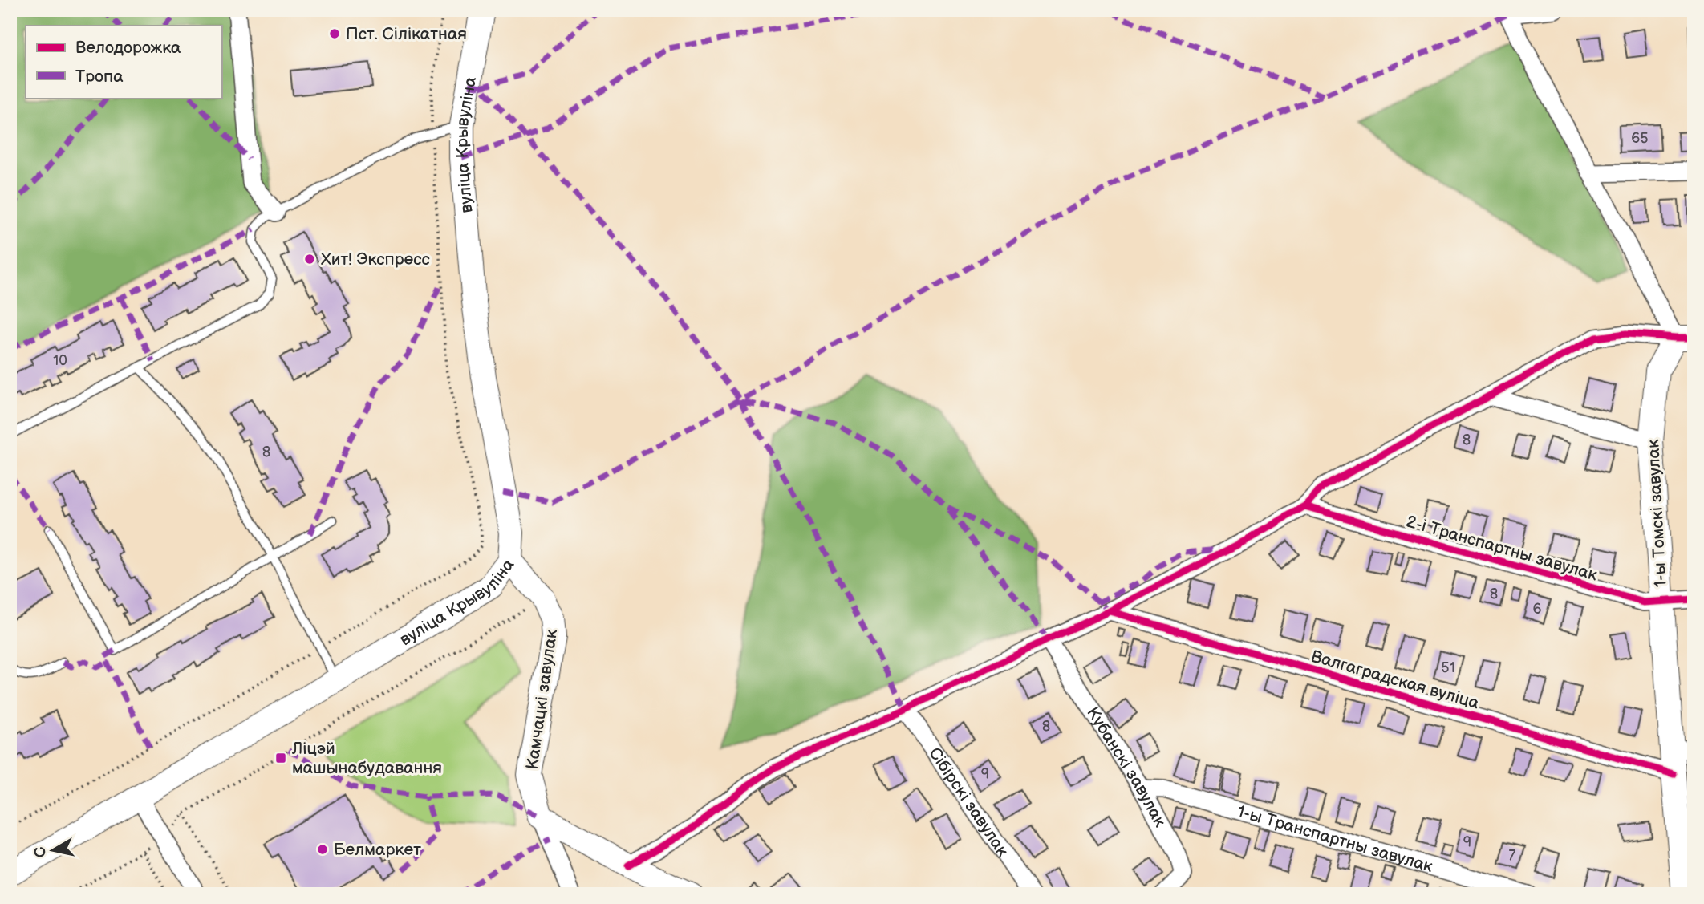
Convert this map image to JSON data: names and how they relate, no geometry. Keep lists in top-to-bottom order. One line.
{"streets":{"main road":["вуліца Крывуліна","1-ы Томскі завулак","Камчацкі завулак"],"street":["2-і Транспартны завулак","Валгаградская вуліца","Кубанскі завулак","Сібірскі завулак","1-ы Транспартны завулак"]},"crossings":[["вуліца Крывуліна","Камчацкі завулак"],["1-ы Томскі завулак","2-і Транспартны завулак"],["1-ы Томскі завулак","Валгаградская вуліца"],["Кубанскі завулак","1-ы Транспартны завулак"]],"places":{"other":["Пст. Сілікатная","Хит! Экспресс","Белмаркет"],"transit":["Ліцэй машынабудавання"]},"house_numbers":["65","10","8","8","8","6","51","8","9","9","7"],"legend":["Велодорожка","Тропа"],"north":"left"}
